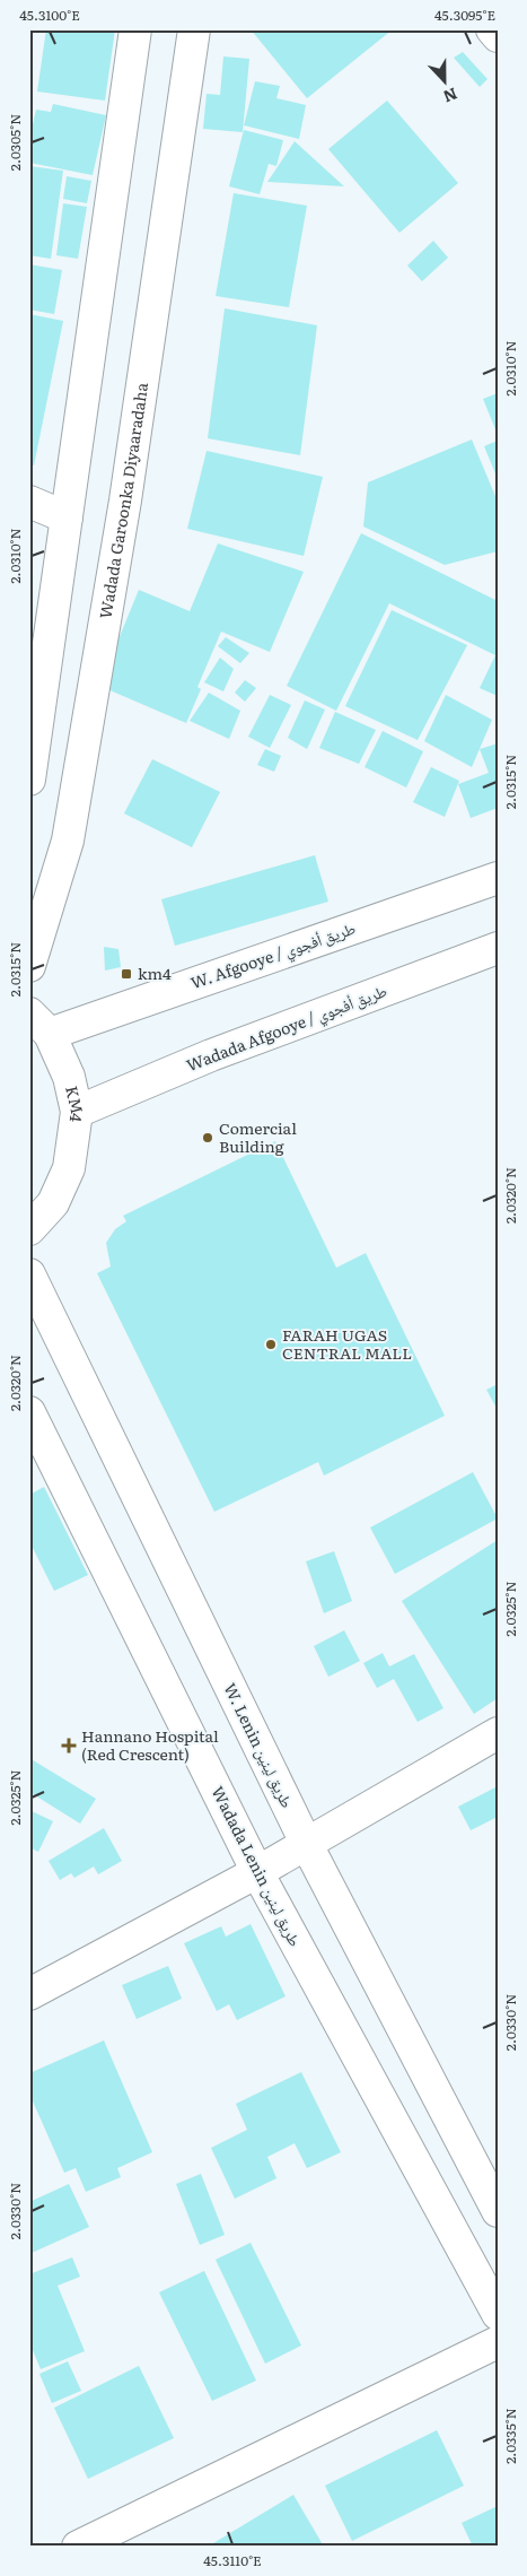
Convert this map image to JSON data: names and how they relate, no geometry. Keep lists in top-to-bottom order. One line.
{"streets":{"main road":["Wadada Garoonka Diyaaradaha","W. Afgooye / طريق أفجوي","Wadada Afgooye / طريق أفجوي","KM4","W. Lenin طريق لينين","Wadada Lenin طريق لينين"]},"crossings":[["W. Afgooye / طريق أفجوي","KM4"],["Wadada Afgooye / طريق أفجوي","KM4"]],"places":{"transit":["km4"],"other":["Comercial Building","FARAH UGAS CENTRAL MALL"],"health":["Hannano Hospital (Red Crescent)"]},"north":"bottom","coordinates":["45.3100°E","45.3095°E","2.0305°N","2.0310°N","2.0315°N","2.0320°N","2.0325°N","2.0330°N","2.0335°N","45.3110°E"]}
